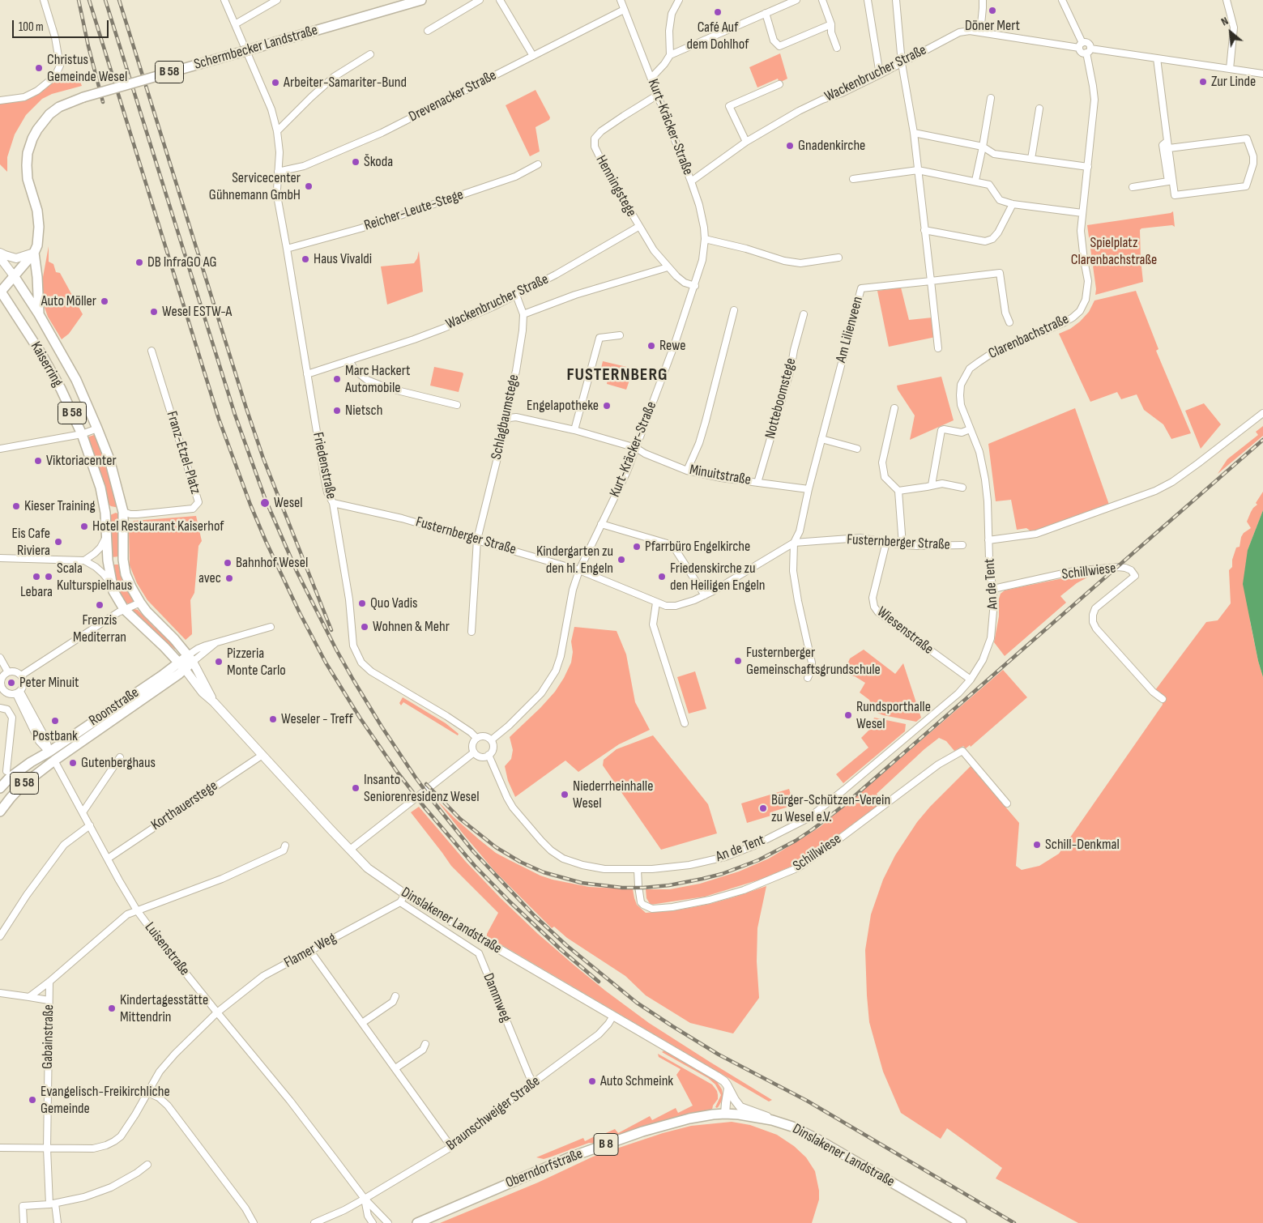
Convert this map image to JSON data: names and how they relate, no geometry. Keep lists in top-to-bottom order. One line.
{"streets":{"main road":["Schermbecker Landstraße","B 58","Kaiserring","Roonstraße","Dinslakener Landstraße","B 8","Oberndorfstraße"],"street":["Wackenbrucher Straße","Drevenacker Straße","Kurt-Kräcker-Straße","Henningstege","Reicher-Leute-Stege","Am Lilienveen","Clarenbachstraße","Notteboomstege","Schlagbaumstege","Franz-Etzel-Platz","Friedenstraße","Minuitstraße","Fusternberger Straße","Schillwiese","An de Tent","Wiesenstraße","Korthauerstege","Luisenstraße","Flamer Weg","Dammweg","Gabainstraße","Braunschweiger Straße"]},"crossings":[["Schermbecker Landstraße","B 58"],["Schermbecker Landstraße","Kaiserring"],["B 58","Kaiserring"],["B 58","Franz-Etzel-Platz"],["B 58","Roonstraße"],["B 58","Dinslakener Landstraße"],["B 58","Luisenstraße"],["Wackenbrucher Straße","Kurt-Kräcker-Straße"],["Wackenbrucher Straße","Henningstege"],["Wackenbrucher Straße","Schlagbaumstege"],["Wackenbrucher Straße","Friedenstraße"],["Drevenacker Straße","Kurt-Kräcker-Straße"],["Drevenacker Straße","Friedenstraße"],["Kurt-Kräcker-Straße","Henningstege"],["Kurt-Kräcker-Straße","Friedenstraße"],["Kurt-Kräcker-Straße","Minuitstraße"],["Kurt-Kräcker-Straße","Fusternberger Straße"],["Kurt-Kräcker-Straße","An de Tent"],["Reicher-Leute-Stege","Friedenstraße"],["Am Lilienveen","Minuitstraße"],["Am Lilienveen","Fusternberger Straße"],["Clarenbachstraße","An de Tent"],["Kaiserring","Franz-Etzel-Platz"],["Notteboomstege","Minuitstraße"],["Schlagbaumstege","Minuitstraße"],["Schlagbaumstege","Fusternberger Straße"],["Friedenstraße","Fusternberger Straße"],["Friedenstraße","An de Tent"],["Fusternberger Straße","Wiesenstraße"],["Schillwiese","An de Tent"],["An de Tent","Wiesenstraße"],["Roonstraße","Dinslakener Landstraße"],["Korthauerstege","Dinslakener Landstraße"],["Korthauerstege","Luisenstraße"],["Dinslakener Landstraße","Braunschweiger Straße"],["Dinslakener Landstraße","Oberndorfstraße"],["Luisenstraße","Flamer Weg"],["Luisenstraße","Braunschweiger Straße"],["Flamer Weg","Dammweg"],["Flamer Weg","Gabainstraße"],["Dammweg","Braunschweiger Straße"]],"districts":["FUSTERNBERG"],"parks":["Spielplatz Clarenbachstraße"],"places":["Döner Mert","Café Auf dem Dohlhof","Christus Gemeinde Wesel","Zur Linde","Arbeiter-Samariter-Bund","Gnadenkirche","Škoda","Servicecenter Gühnemann GmbH","Haus Vivaldi","DB InfraGO AG","Auto Möller","Wesel ESTW-A","Rewe","Marc Hackert Automobile","Engelapotheke","Nietsch","Viktoriacenter","Wesel","Kieser Training","Hotel Restaurant Kaiserhof","Eis Cafe Riviera","Pfarrbüro Engelkirche","Kindergarten zu den hl. Engeln","Bahnhof Wesel","Lebara","Scala Kulturspielhaus","Friedenskirche zu den Heiligen Engeln","avec","Quo Vadis","Frenzis Mediterran","Wohnen & Mehr","Fusternberger Gemeinschaftsgrundschule","Pizzeria Monte Carlo","Peter Minuit","Rundsporthalle Wesel","Weseler - Treff","Postbank","Gutenberghaus","Insanto Seniorenresidenz Wesel","Niederrheinhalle Wesel","Bürger-Schützen-Verein zu Wesel e.V.","Schill-Denkmal","Kindertagesstätte Mittendrin","Auto Schmeink","Evangelisch-Freikirchliche Gemeinde"],"scale_bar":"100 m","north":"top left"}
